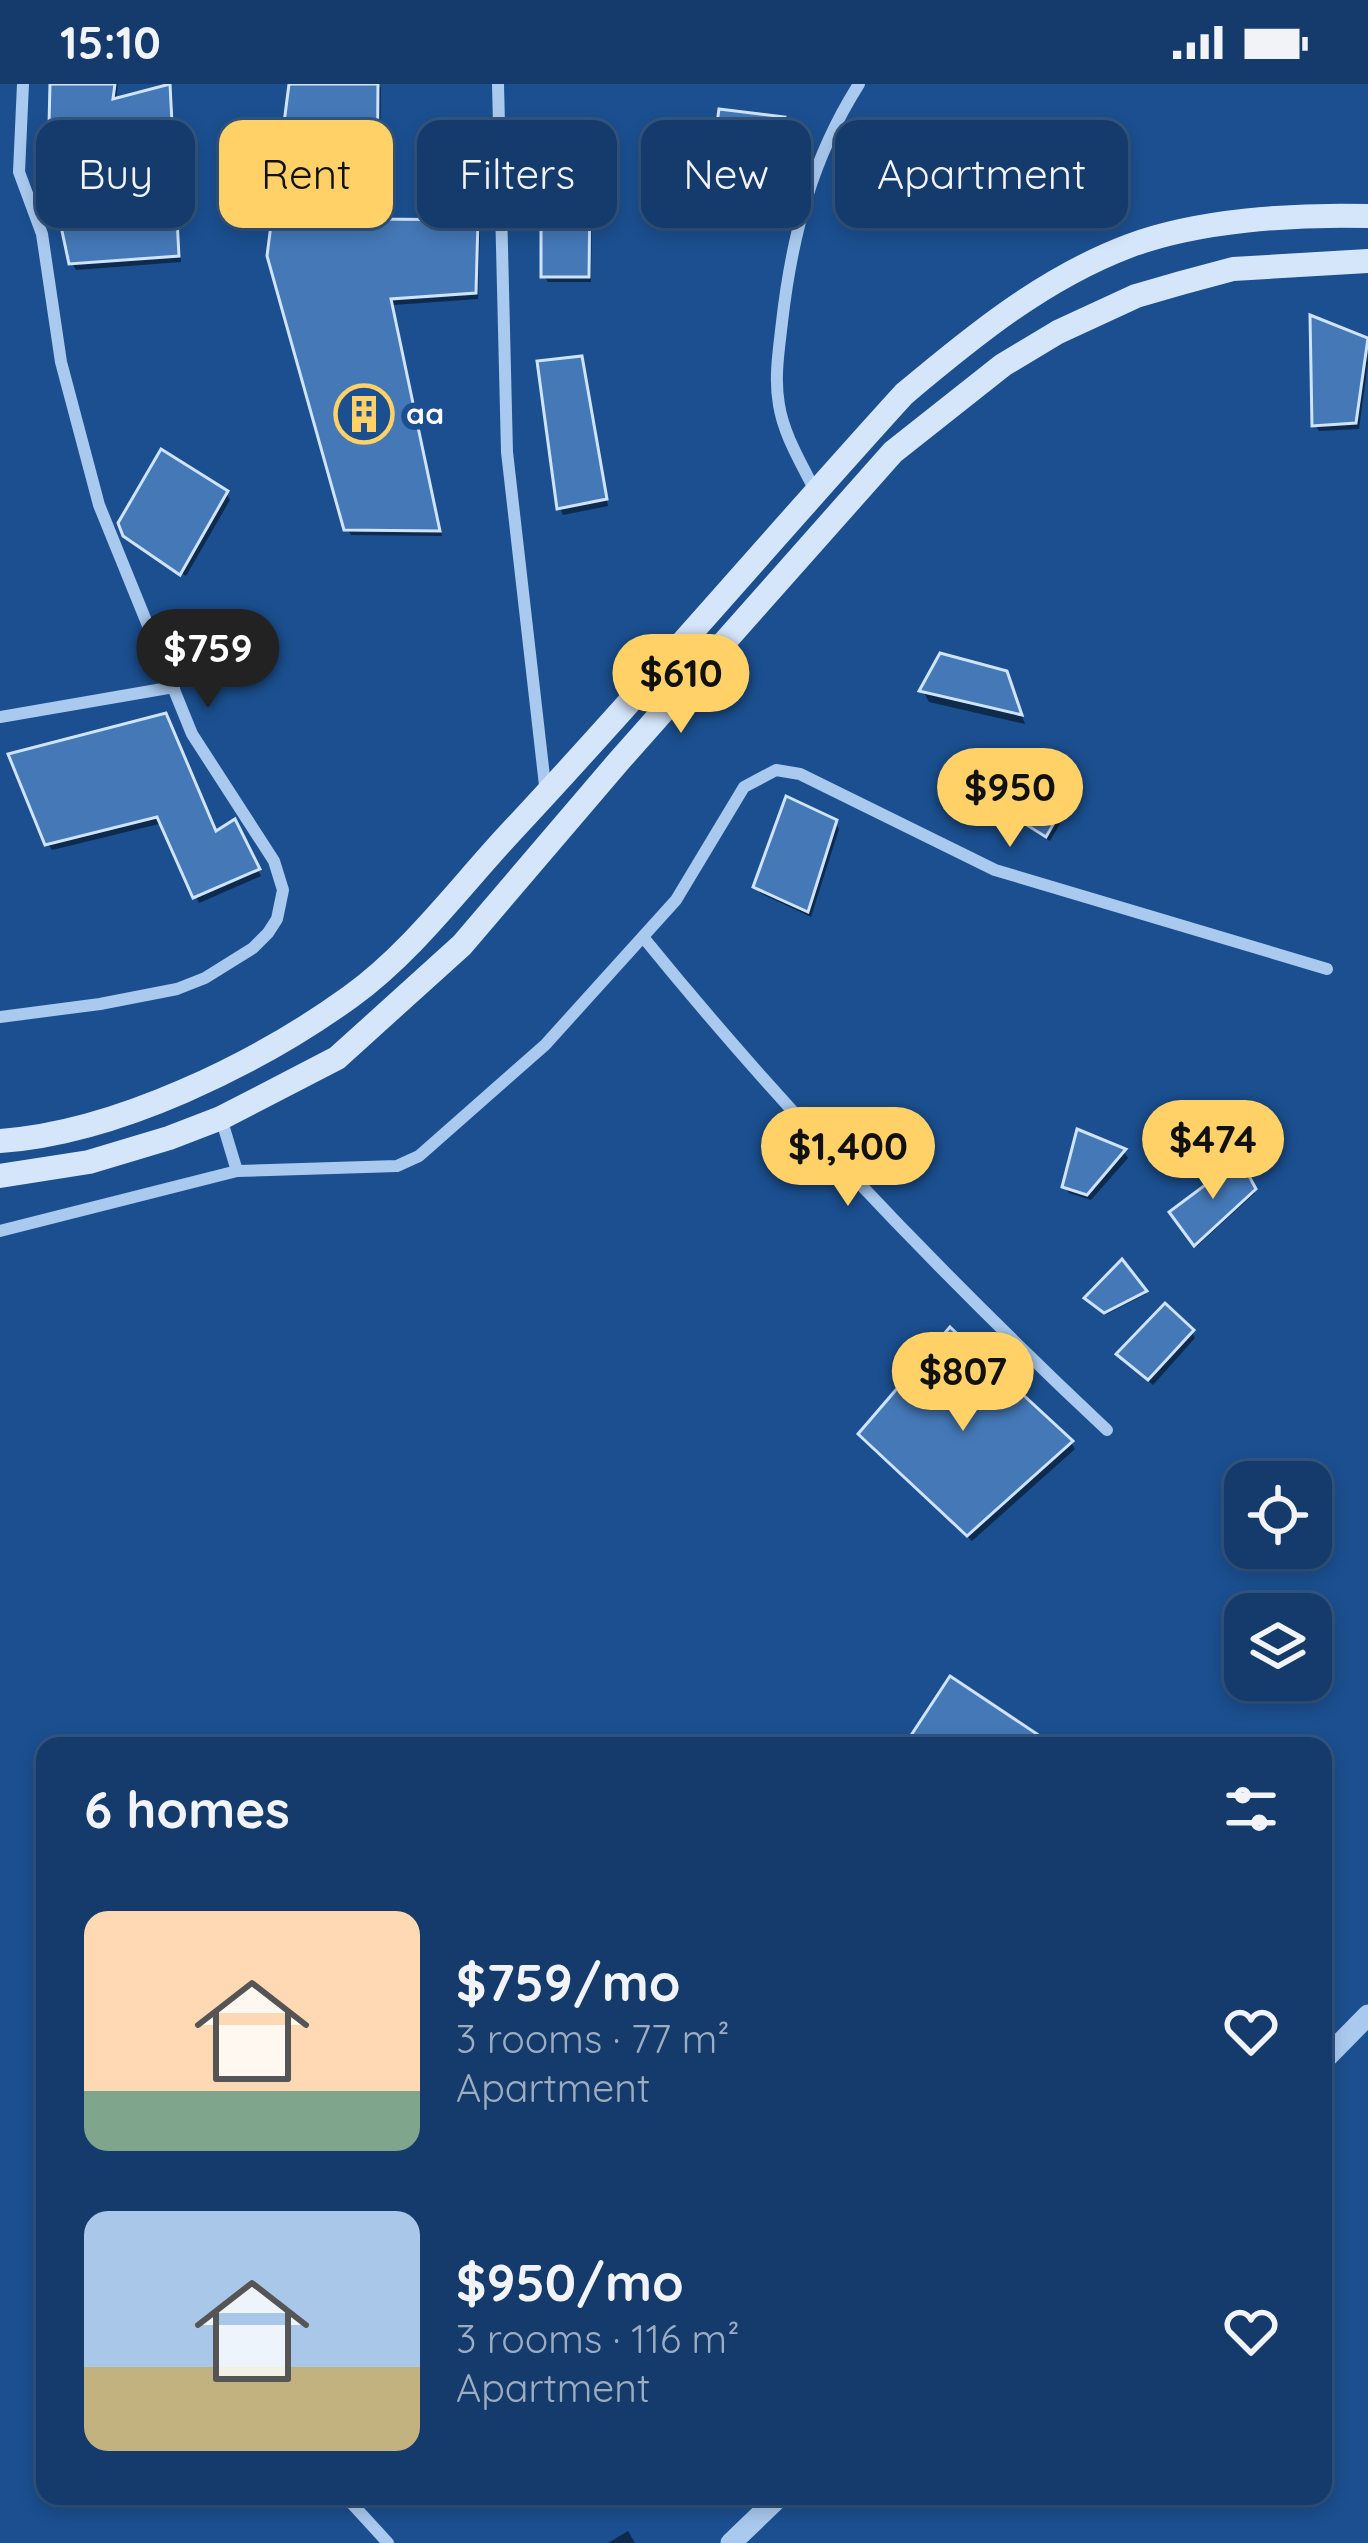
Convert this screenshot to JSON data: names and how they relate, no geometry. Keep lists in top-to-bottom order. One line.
{"places":{"building":["aa"]},"page":{"status":"15:10","chip":["Buy","Rent","Filters","New","Apartment"],"price":["$759","$610","$950","$474","$1,400","$807"],"heading":"6 homes","list":[{"name":"$759/mo","note":"3 rooms · 77 m² · Apartment"},{"name":"$950/mo","note":"3 rooms · 116 m² · Apartment"}]}}
